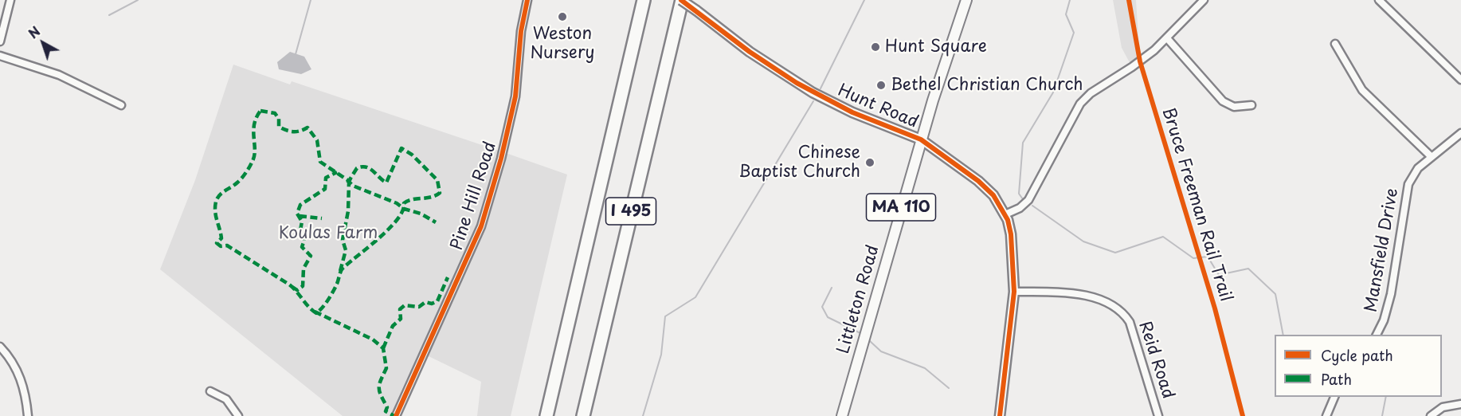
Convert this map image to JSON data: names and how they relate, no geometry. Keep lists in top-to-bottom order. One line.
{"streets":{"highway":["I 495"],"main road":["MA 110","Littleton Road"],"street":["Hunt Road","Pine Hill Road","Mansfield Drive","Reid Road"],"cycle path":["Bruce Freeman Rail Trail"]},"crossings":[["Hunt Road","I 495"],["Hunt Road","Littleton Road"],["Hunt Road","Reid Road"]],"parks":["Koulas Farm"],"places":["Weston Nursery","Hunt Square","Bethel Christian Church","Chinese Baptist Church"],"legend":["Cycle path","Path"],"north":"top left"}
